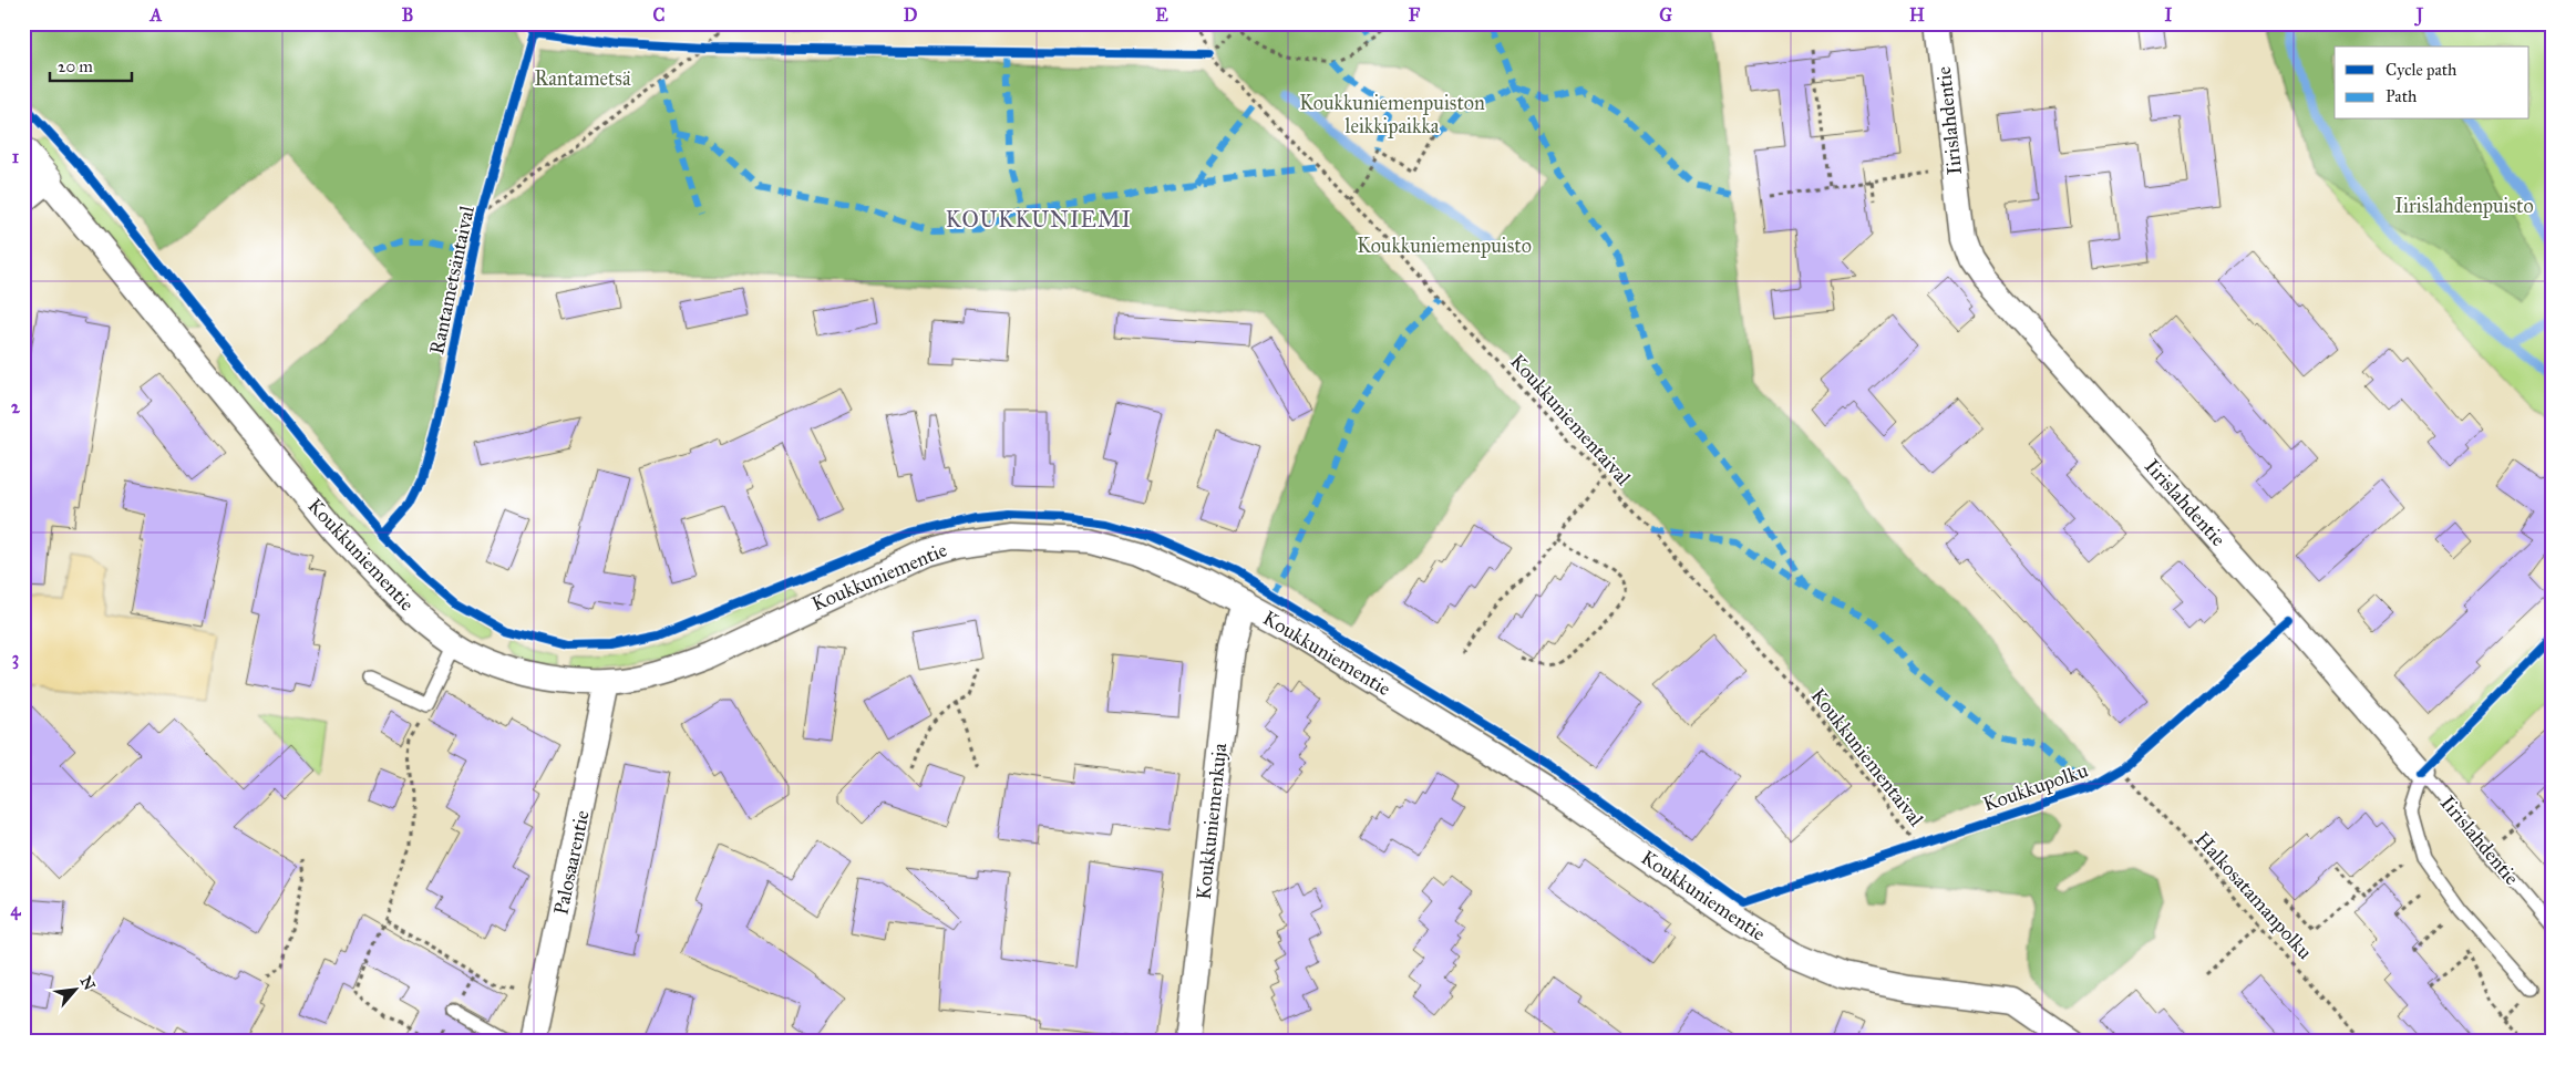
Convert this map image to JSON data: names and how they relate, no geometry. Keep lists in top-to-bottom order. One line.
{"streets":{"street":["Iirislahdentie","Koukkuniementie","Koukkuniemenkuja","Palosaarentie"],"path":["Koukkuniementaival","Halkosatamanpolku"],"cycle path":["Rantametsäntaival","Koukkupolku"]},"crossings":[["Koukkuniementie","Koukkuniemenkuja"],["Koukkuniementie","Palosaarentie"]],"districts":["KOUKKUNIEMI"],"parks":["Rantametsä","Koukkuniemenpuiston leikkipaikka","Iirislahdenpuisto","Koukkuniemenpuisto"],"legend":["Cycle path","Path"],"scale_bar":"20 m","north":"top right","grid":{"columns":["A","B","C","D","E","F","G","H","I","J"],"rows":["1","2","3","4"]}}
